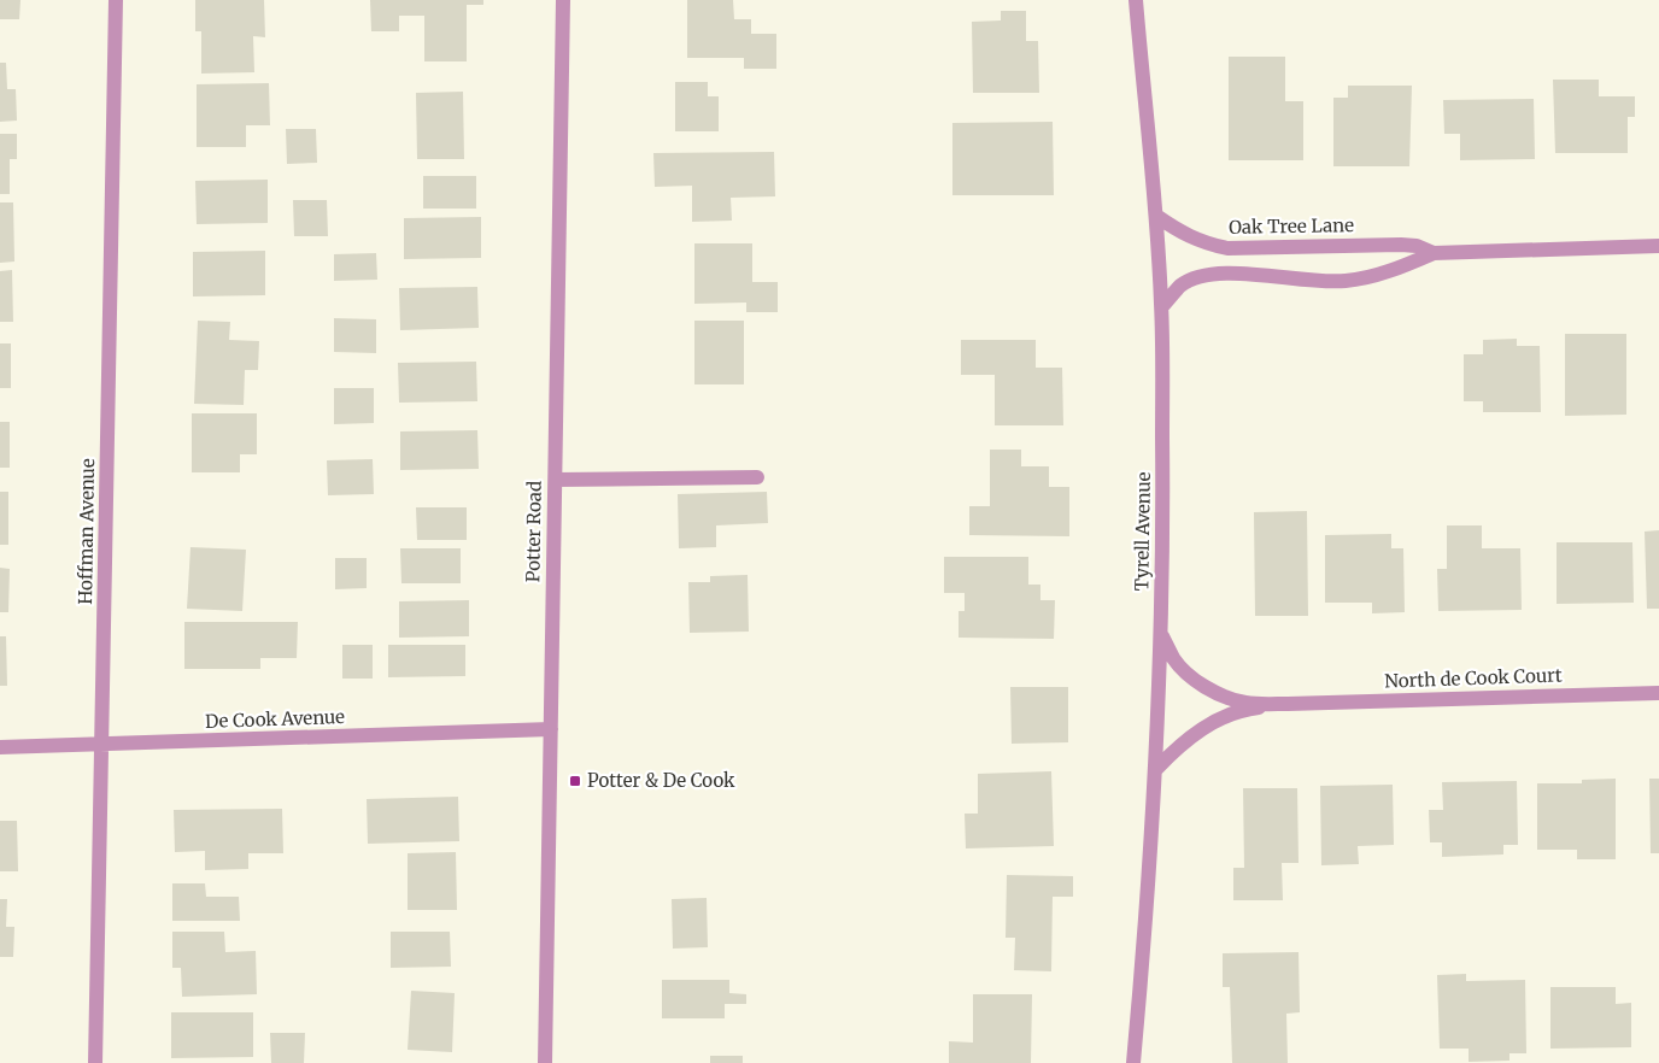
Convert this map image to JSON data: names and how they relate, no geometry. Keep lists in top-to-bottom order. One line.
{"streets":{"street":["Oak Tree Lane","Hoffman Avenue","Potter Road","Tyrell Avenue","North de Cook Court","De Cook Avenue"]},"crossings":[["Oak Tree Lane","Tyrell Avenue"],["Hoffman Avenue","De Cook Avenue"],["Potter Road","De Cook Avenue"],["Tyrell Avenue","North de Cook Court"]],"places":{"transit":["Potter & De Cook"]}}
